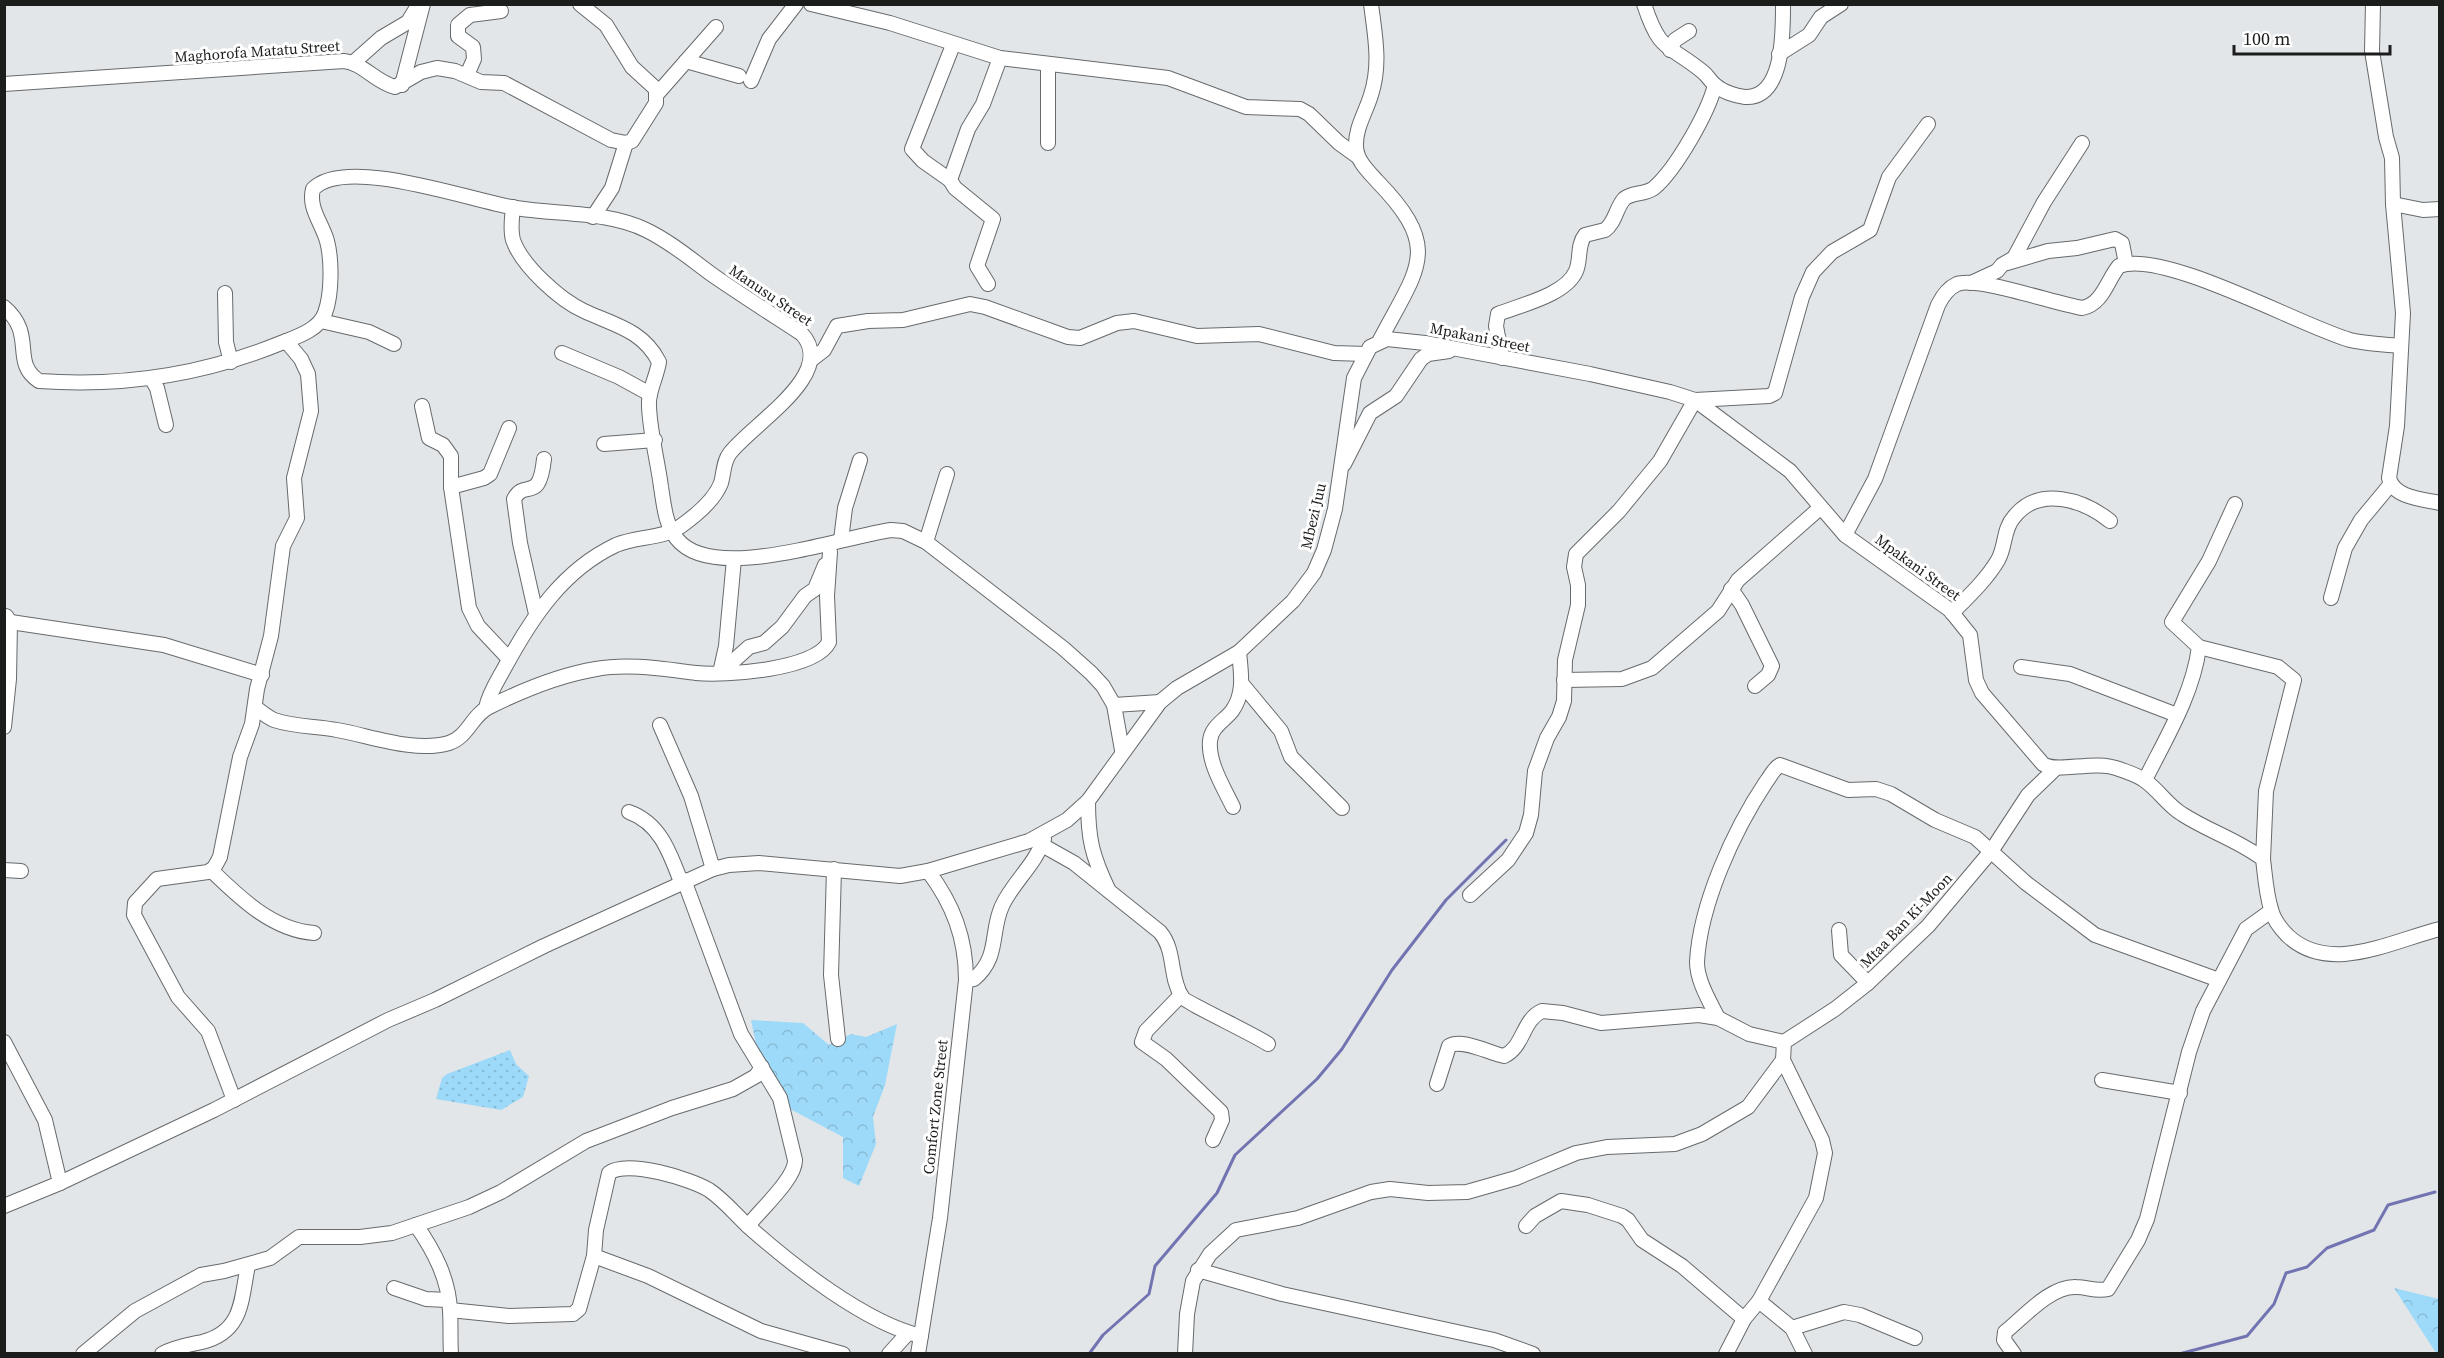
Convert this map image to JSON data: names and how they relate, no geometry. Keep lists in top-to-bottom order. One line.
{"streets":{"street":["Maghorofa Matatu Street","Manusu Street","Mpakani Street","Mbezi Juu","Mtaa Ban Ki-Moon","Comfort Zone Street"]},"crossings":[["Mpakani Street","Mtaa Ban Ki-Moon"]],"scale_bar":"100 m"}
